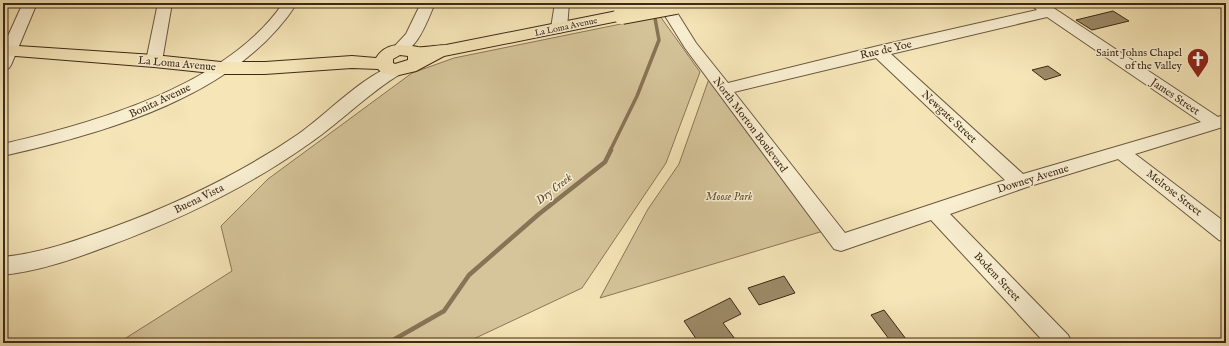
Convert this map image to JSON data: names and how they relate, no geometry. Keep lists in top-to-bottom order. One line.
{"streets":{"main road":["La Loma Avenue"],"street":["Rue de Yoe","James Street","Bonita Avenue","Newgate Street","North Morton Boulevard","Downey Avenue","Melrose Street","Buena Vista","Bodem Street"]},"crossings":[["La Loma Avenue","Bonita Avenue"],["La Loma Avenue","North Morton Boulevard"],["La Loma Avenue","Buena Vista"],["Rue de Yoe","James Street"],["Rue de Yoe","Newgate Street"],["Rue de Yoe","North Morton Boulevard"],["James Street","Downey Avenue"],["Newgate Street","Downey Avenue"],["North Morton Boulevard","Downey Avenue"],["Downey Avenue","Melrose Street"],["Downey Avenue","Bodem Street"]],"water":["Dry Creek"],"parks":["Moose Park"],"places":{"church":["Saint Johns Chapel of the Valley"]}}
